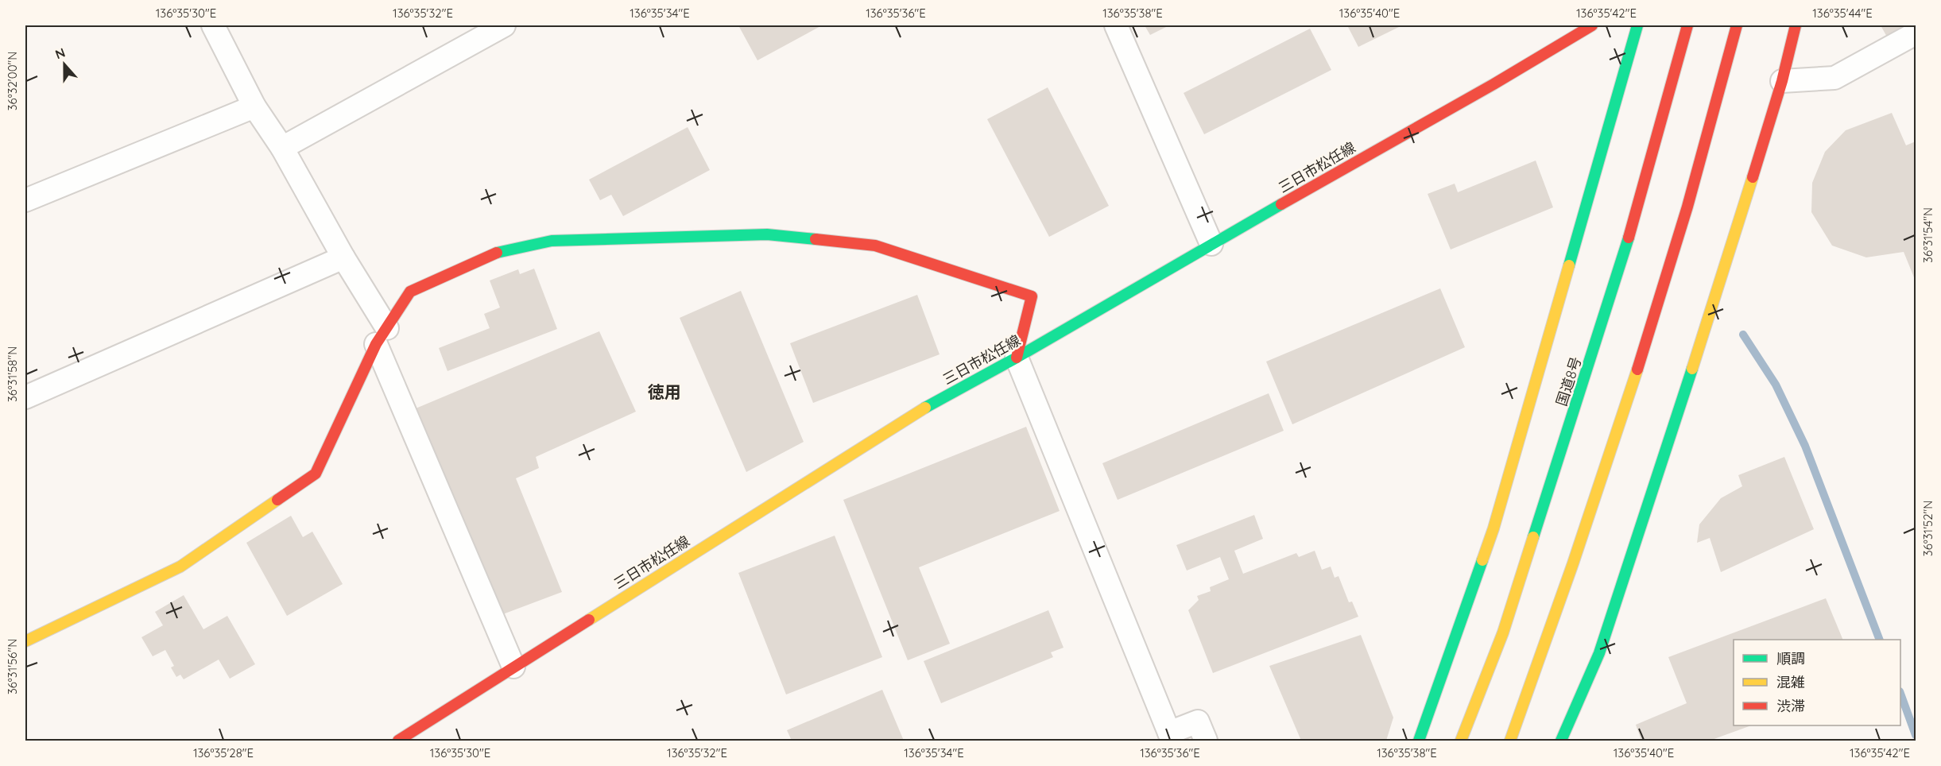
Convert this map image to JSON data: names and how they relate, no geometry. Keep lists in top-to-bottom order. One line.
{"streets":{"main road":["三日市松任線","国道8号"]},"districts":["徳用"],"legend":["順調","混雑","渋滞"],"north":"top","coordinates":["136°35'30\"E","136°35'32\"E","136°35'34\"E","136°35'36\"E","136°35'38\"E","136°35'40\"E","136°35'42\"E","136°35'44\"E","36°32'00\"N","36°31'54\"N","36°31'58\"N","36°31'52\"N","36°31'56\"N","136°35'28\"E"]}
